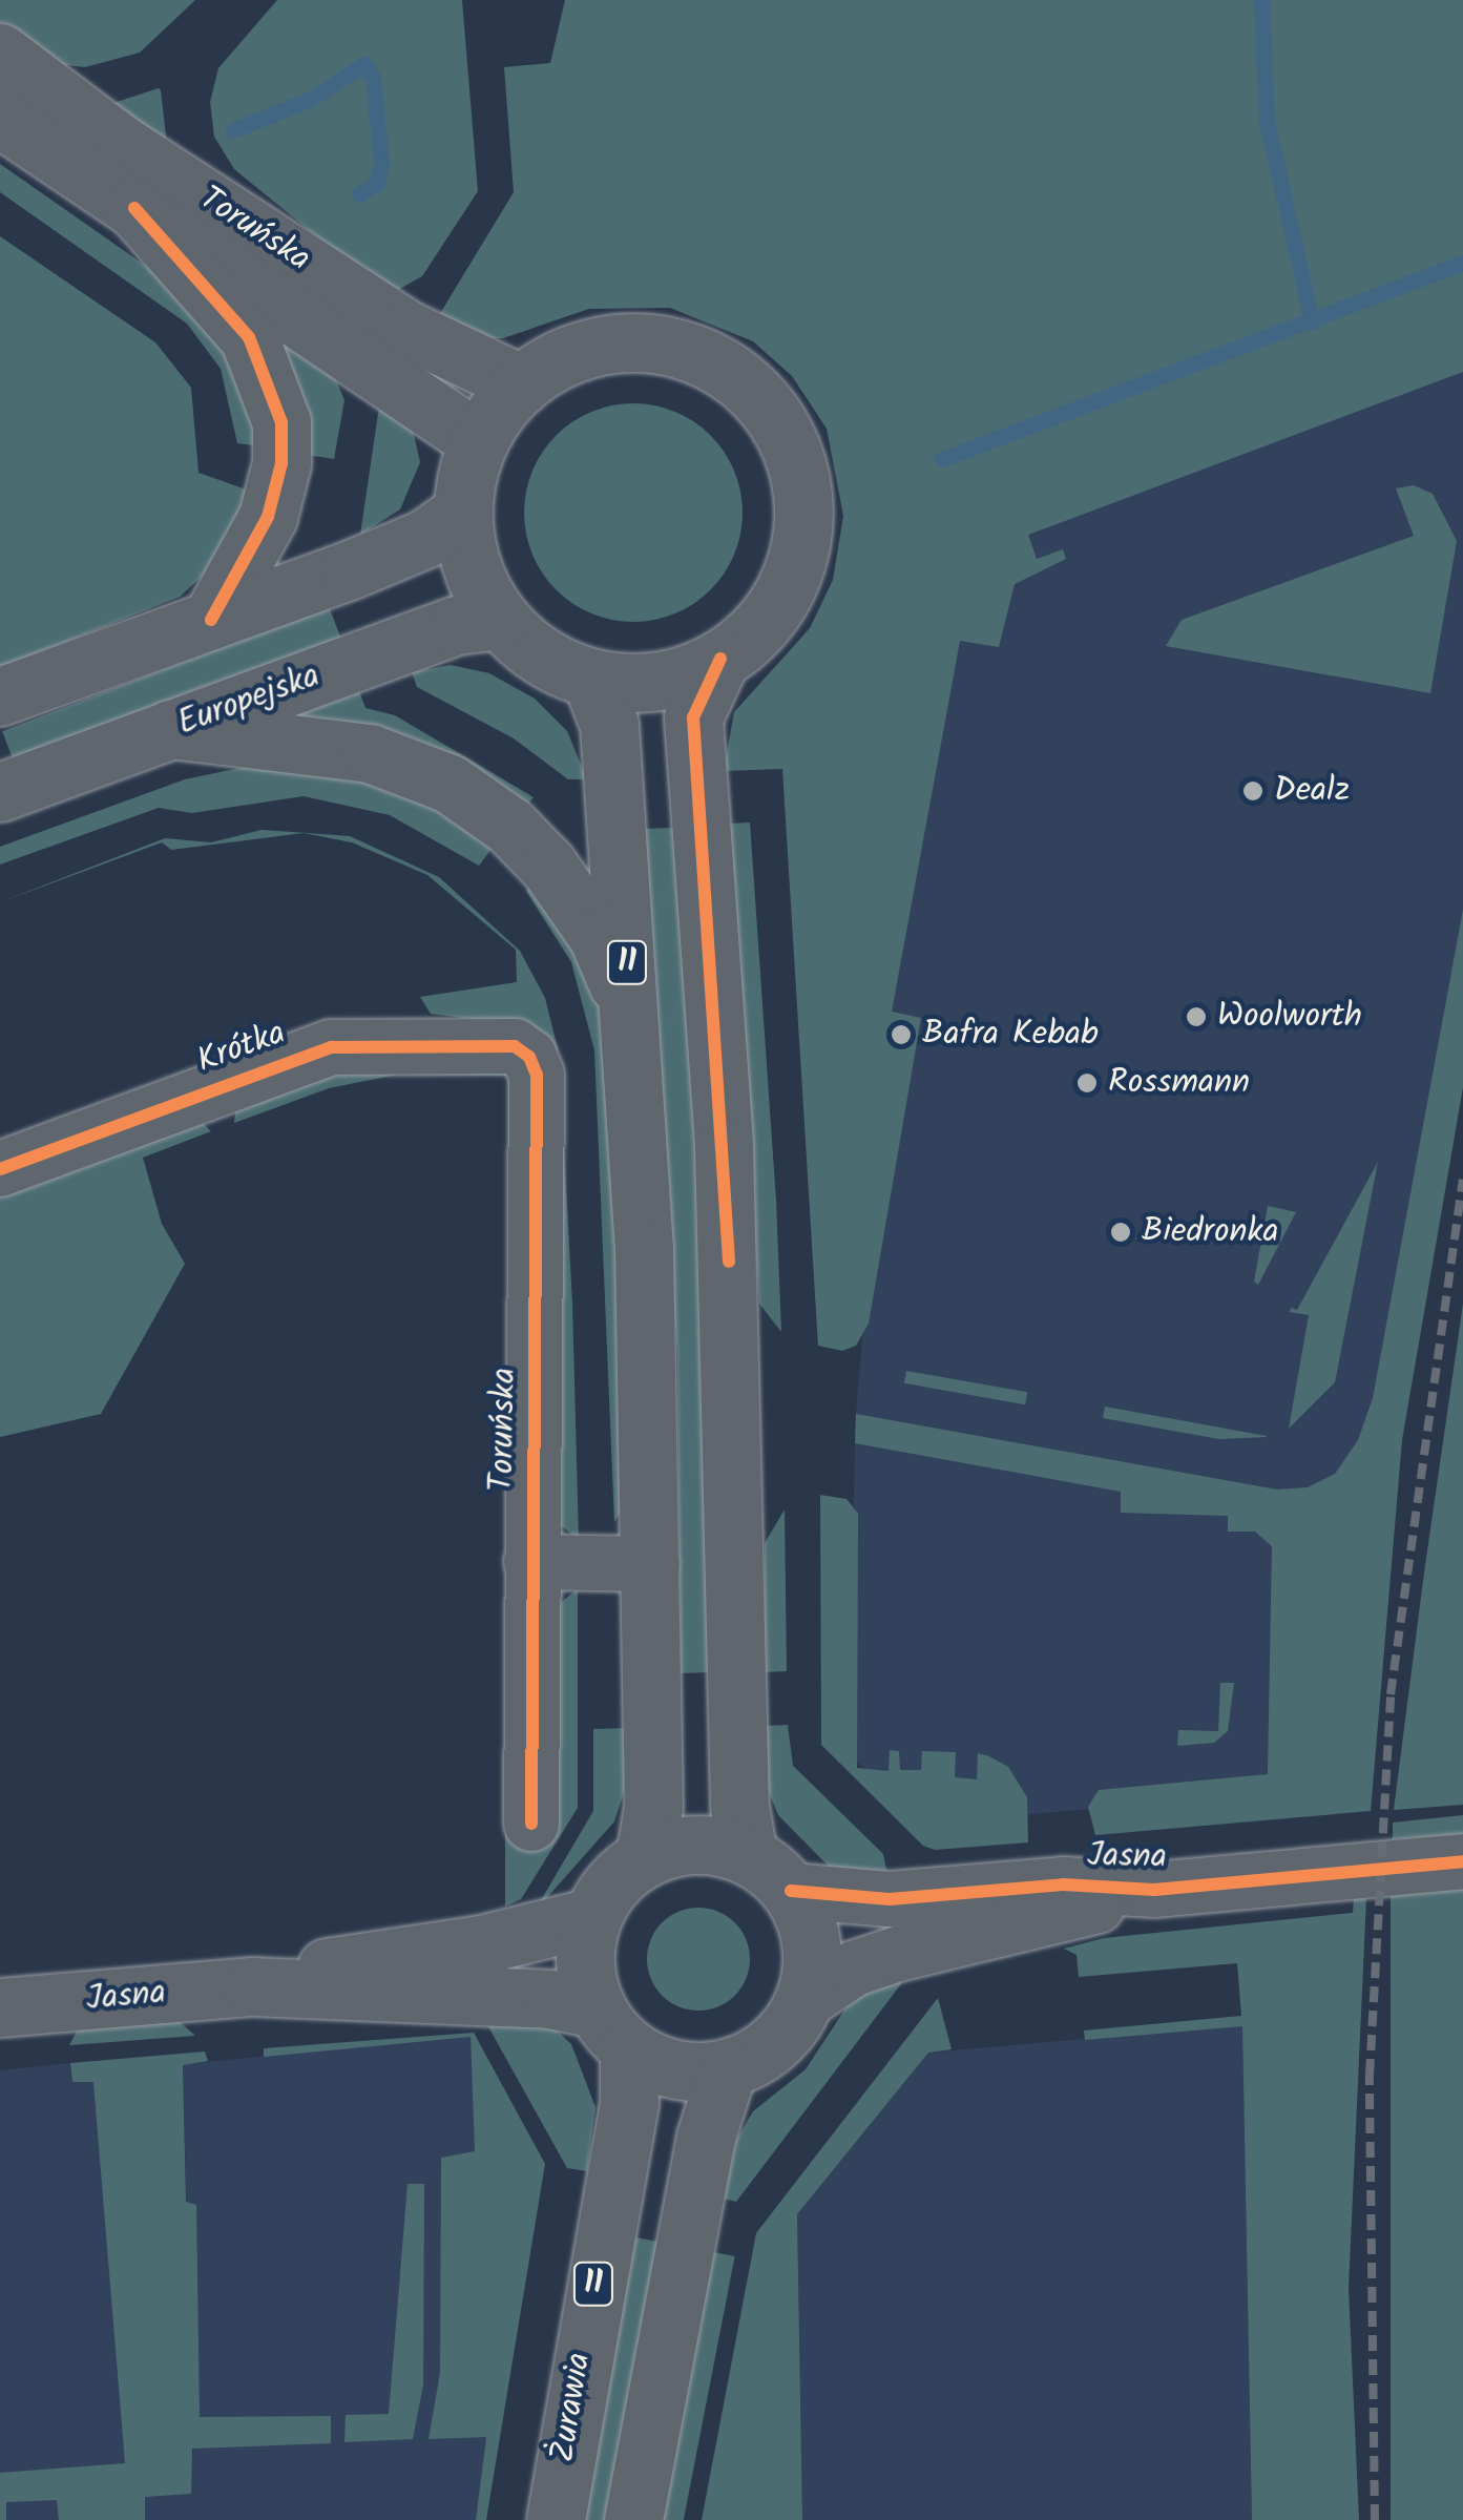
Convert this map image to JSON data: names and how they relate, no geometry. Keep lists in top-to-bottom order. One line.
{"streets":{"main road":["Toruńska","Europejska","11","Jasna","Żurawia"],"street":["Krótka"]},"crossings":[["Toruńska","Europejska"],["Toruńska","11"],["Toruńska","Krótka"],["Europejska","11"],["11","Jasna"],["11","Żurawia"],["Jasna","Żurawia"]],"places":["Dealz","Woolworth","Bafra Kebab","Rossmann","Biedronka"]}
